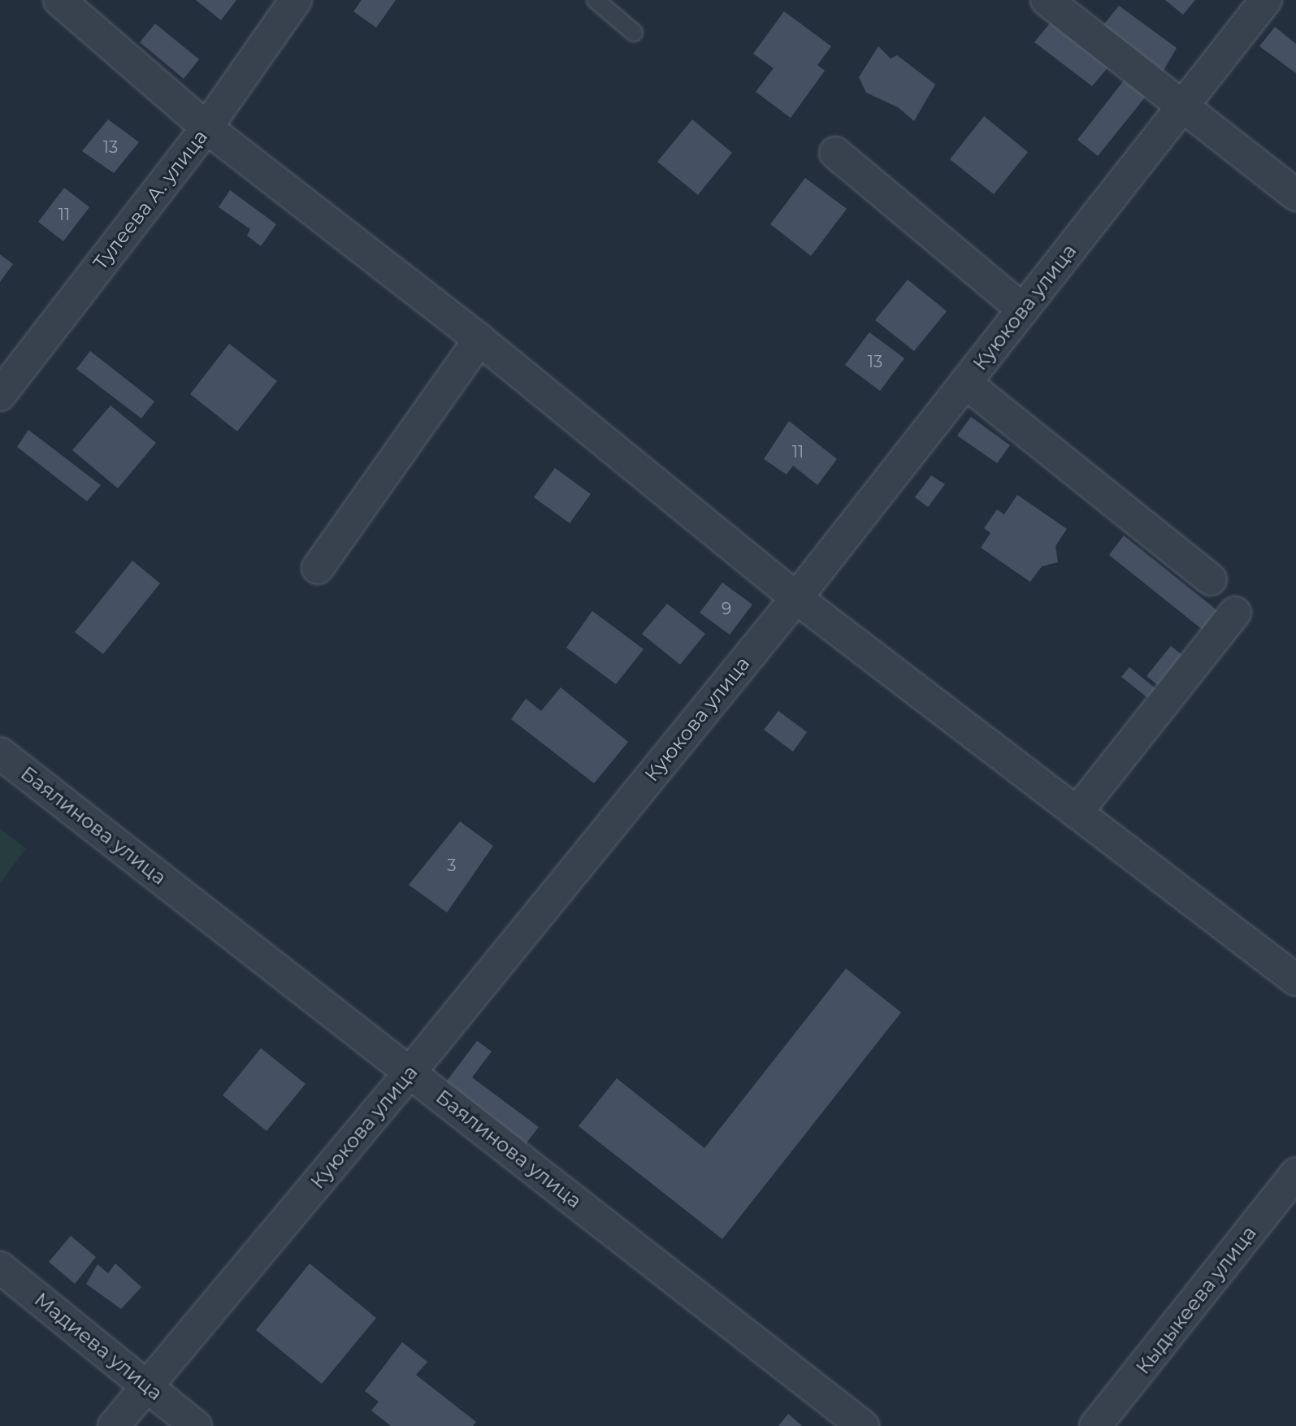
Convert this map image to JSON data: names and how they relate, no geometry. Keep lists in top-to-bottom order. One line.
{"streets":{"street":["Тулеева А. улица","Куюкова улица","Баялинова улица","Кыдыкеева улица","Мадиева улица"]},"crossings":[["Куюкова улица","Баялинова улица"],["Куюкова улица","Мадиева улица"]],"house_numbers":["13","11","13","11","9","3"]}
